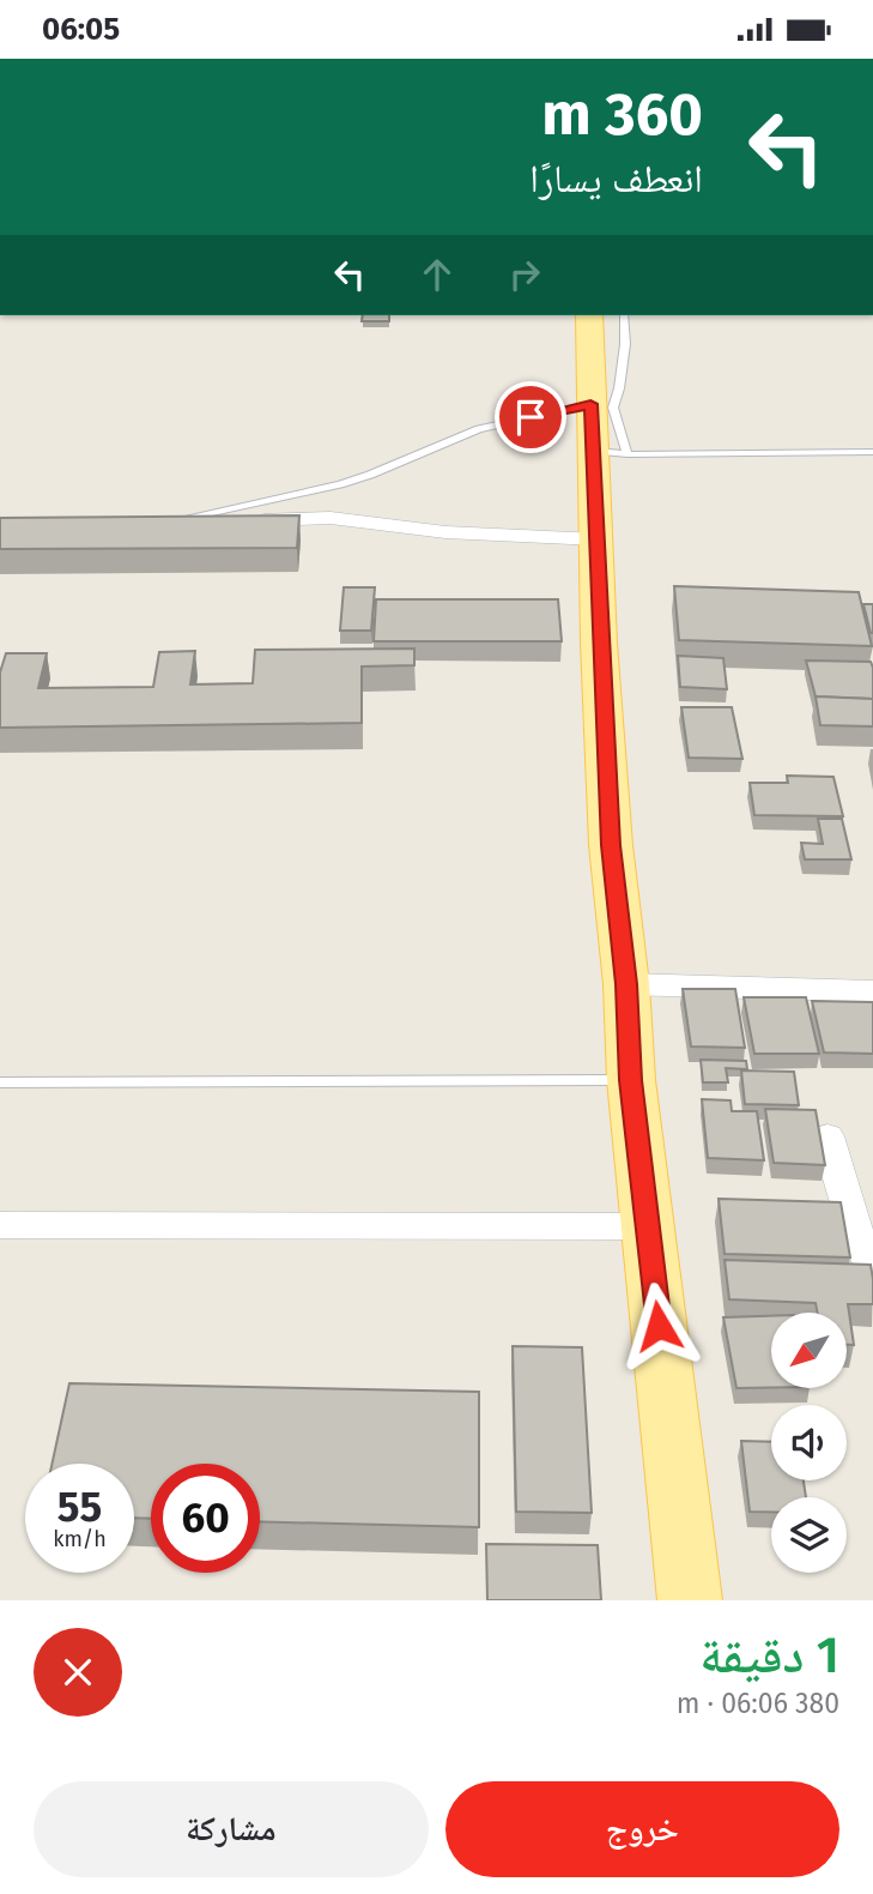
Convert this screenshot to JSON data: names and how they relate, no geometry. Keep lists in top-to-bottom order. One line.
{"north":"bottom left","page":{"status":"06:05","turn":["360 m","انعطف يسارًا"],"speed":"55 km/h","limit":"60","heading":["1 دقيقة","380 m · 06:06"],"buttons":["خروج","مشاركة"]}}
